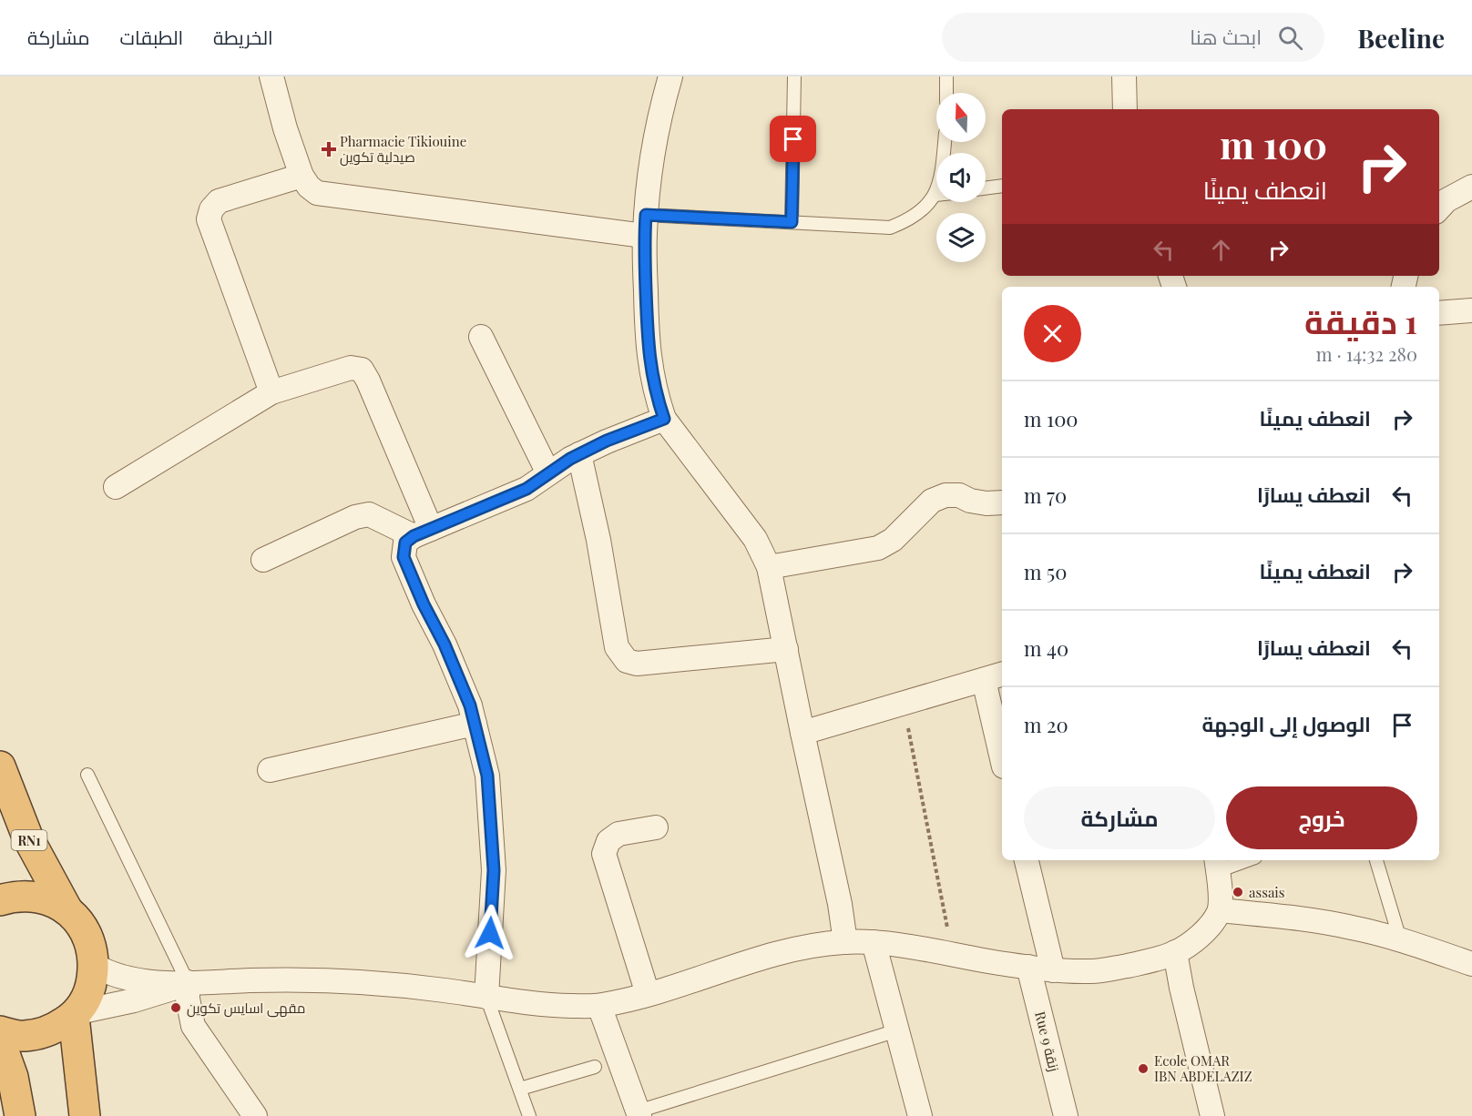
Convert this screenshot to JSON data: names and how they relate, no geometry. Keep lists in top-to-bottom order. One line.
{"streets":{"highway":["RN1"],"street":["Rue 9 زنقة"]},"places":{"health":["Pharmacie Tikiouine صيدلية تكوين"],"other":["assais","مقهى اسايس تكوين","Ecole OMAR IBN ABDELAZIZ"]},"north":"top","page":{"header":"Beeline","search":"ابحث هنا","nav":["الخريطة","الطبقات","مشاركة"],"turn":["100 m","انعطف يمينًا"],"heading":["1 دقيقة","280 m · 14:32"],"list":[{"name":"انعطف يمينًا","value":"100 m"},{"name":"انعطف يسارًا","value":"70 m"},{"name":"انعطف يمينًا","value":"50 m"},{"name":"انعطف يسارًا","value":"40 m"},{"name":"الوصول إلى الوجهة","value":"20 m"}],"buttons":["خروج","مشاركة"]}}
